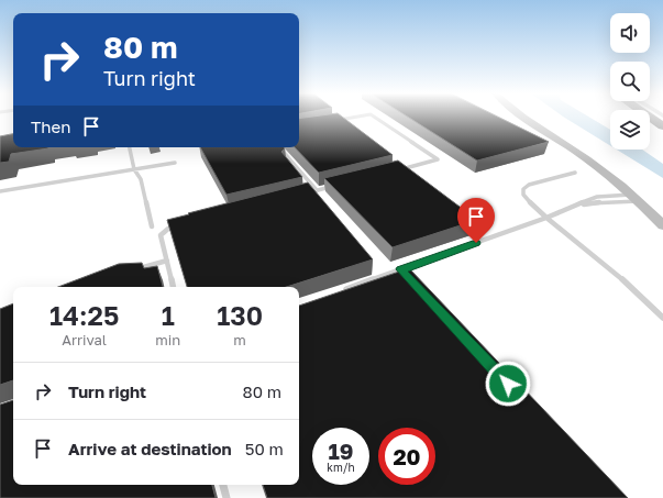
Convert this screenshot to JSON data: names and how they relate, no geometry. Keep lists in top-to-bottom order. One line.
{"page":{"turn":["80 m","Turn right"],"then":"Then","eta":["14:25","Arrival","1","min","130","m"],"list":[{"name":"Turn right","value":"80 m"},{"name":"Arrive at destination","value":"50 m"}],"speed":"19 km/h","limit":"20"}}
